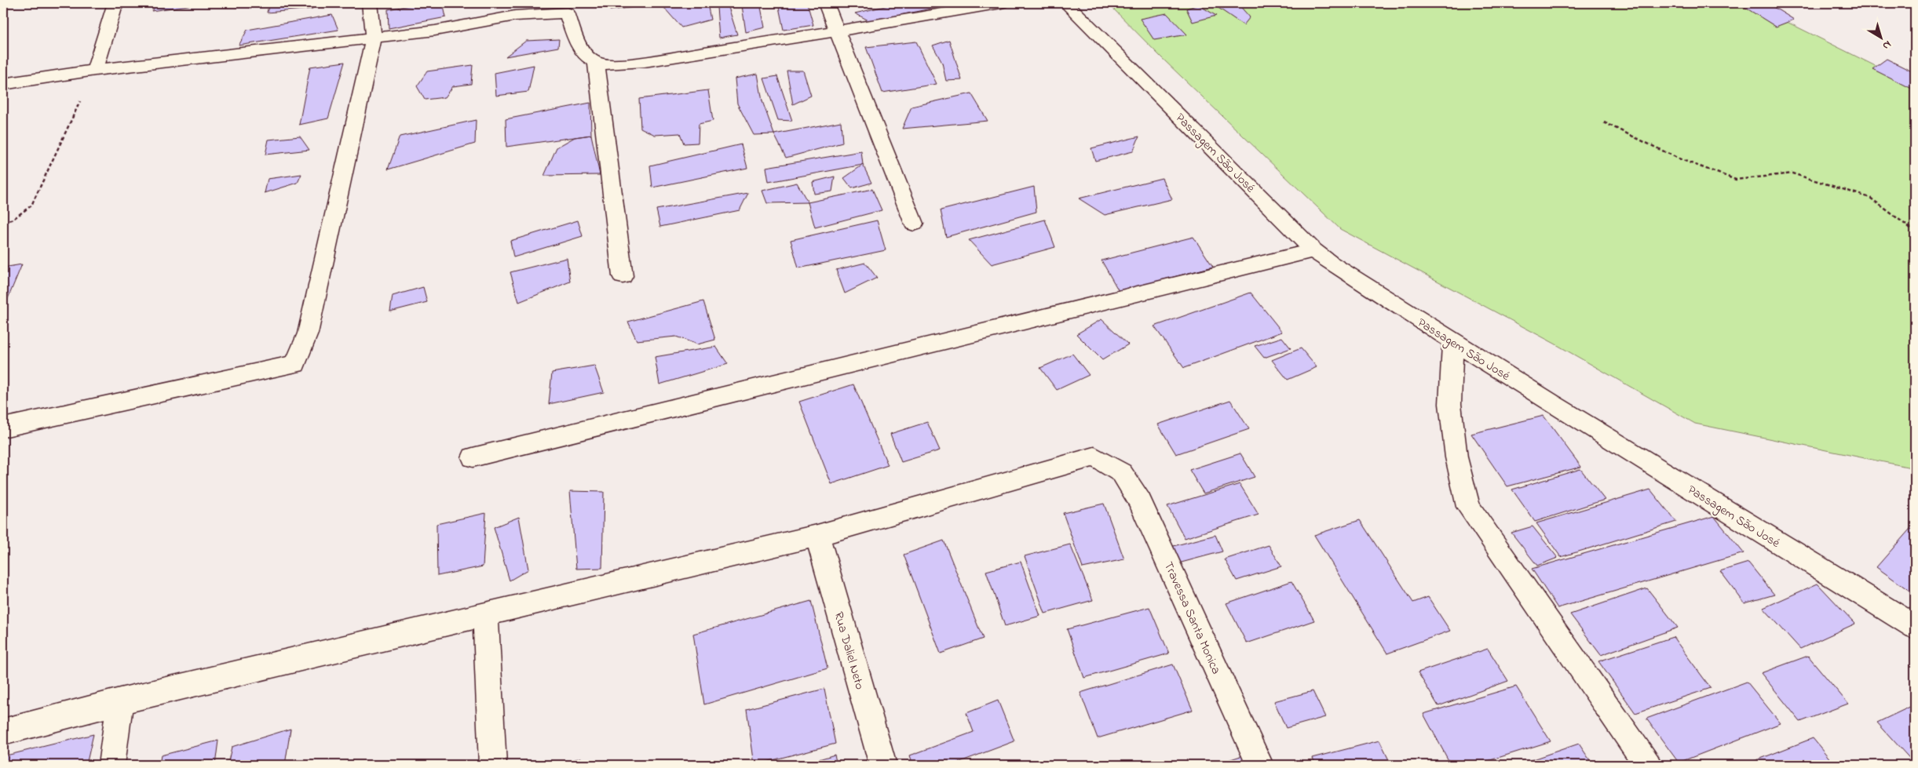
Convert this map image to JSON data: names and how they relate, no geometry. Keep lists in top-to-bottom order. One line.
{"streets":{"street":["Passagem São José","Travessa Santa Monica","Rua Daliel Neto"]},"crossings":[["Travessa Santa Monica","Rua Daliel Neto"]],"north":"bottom right"}
